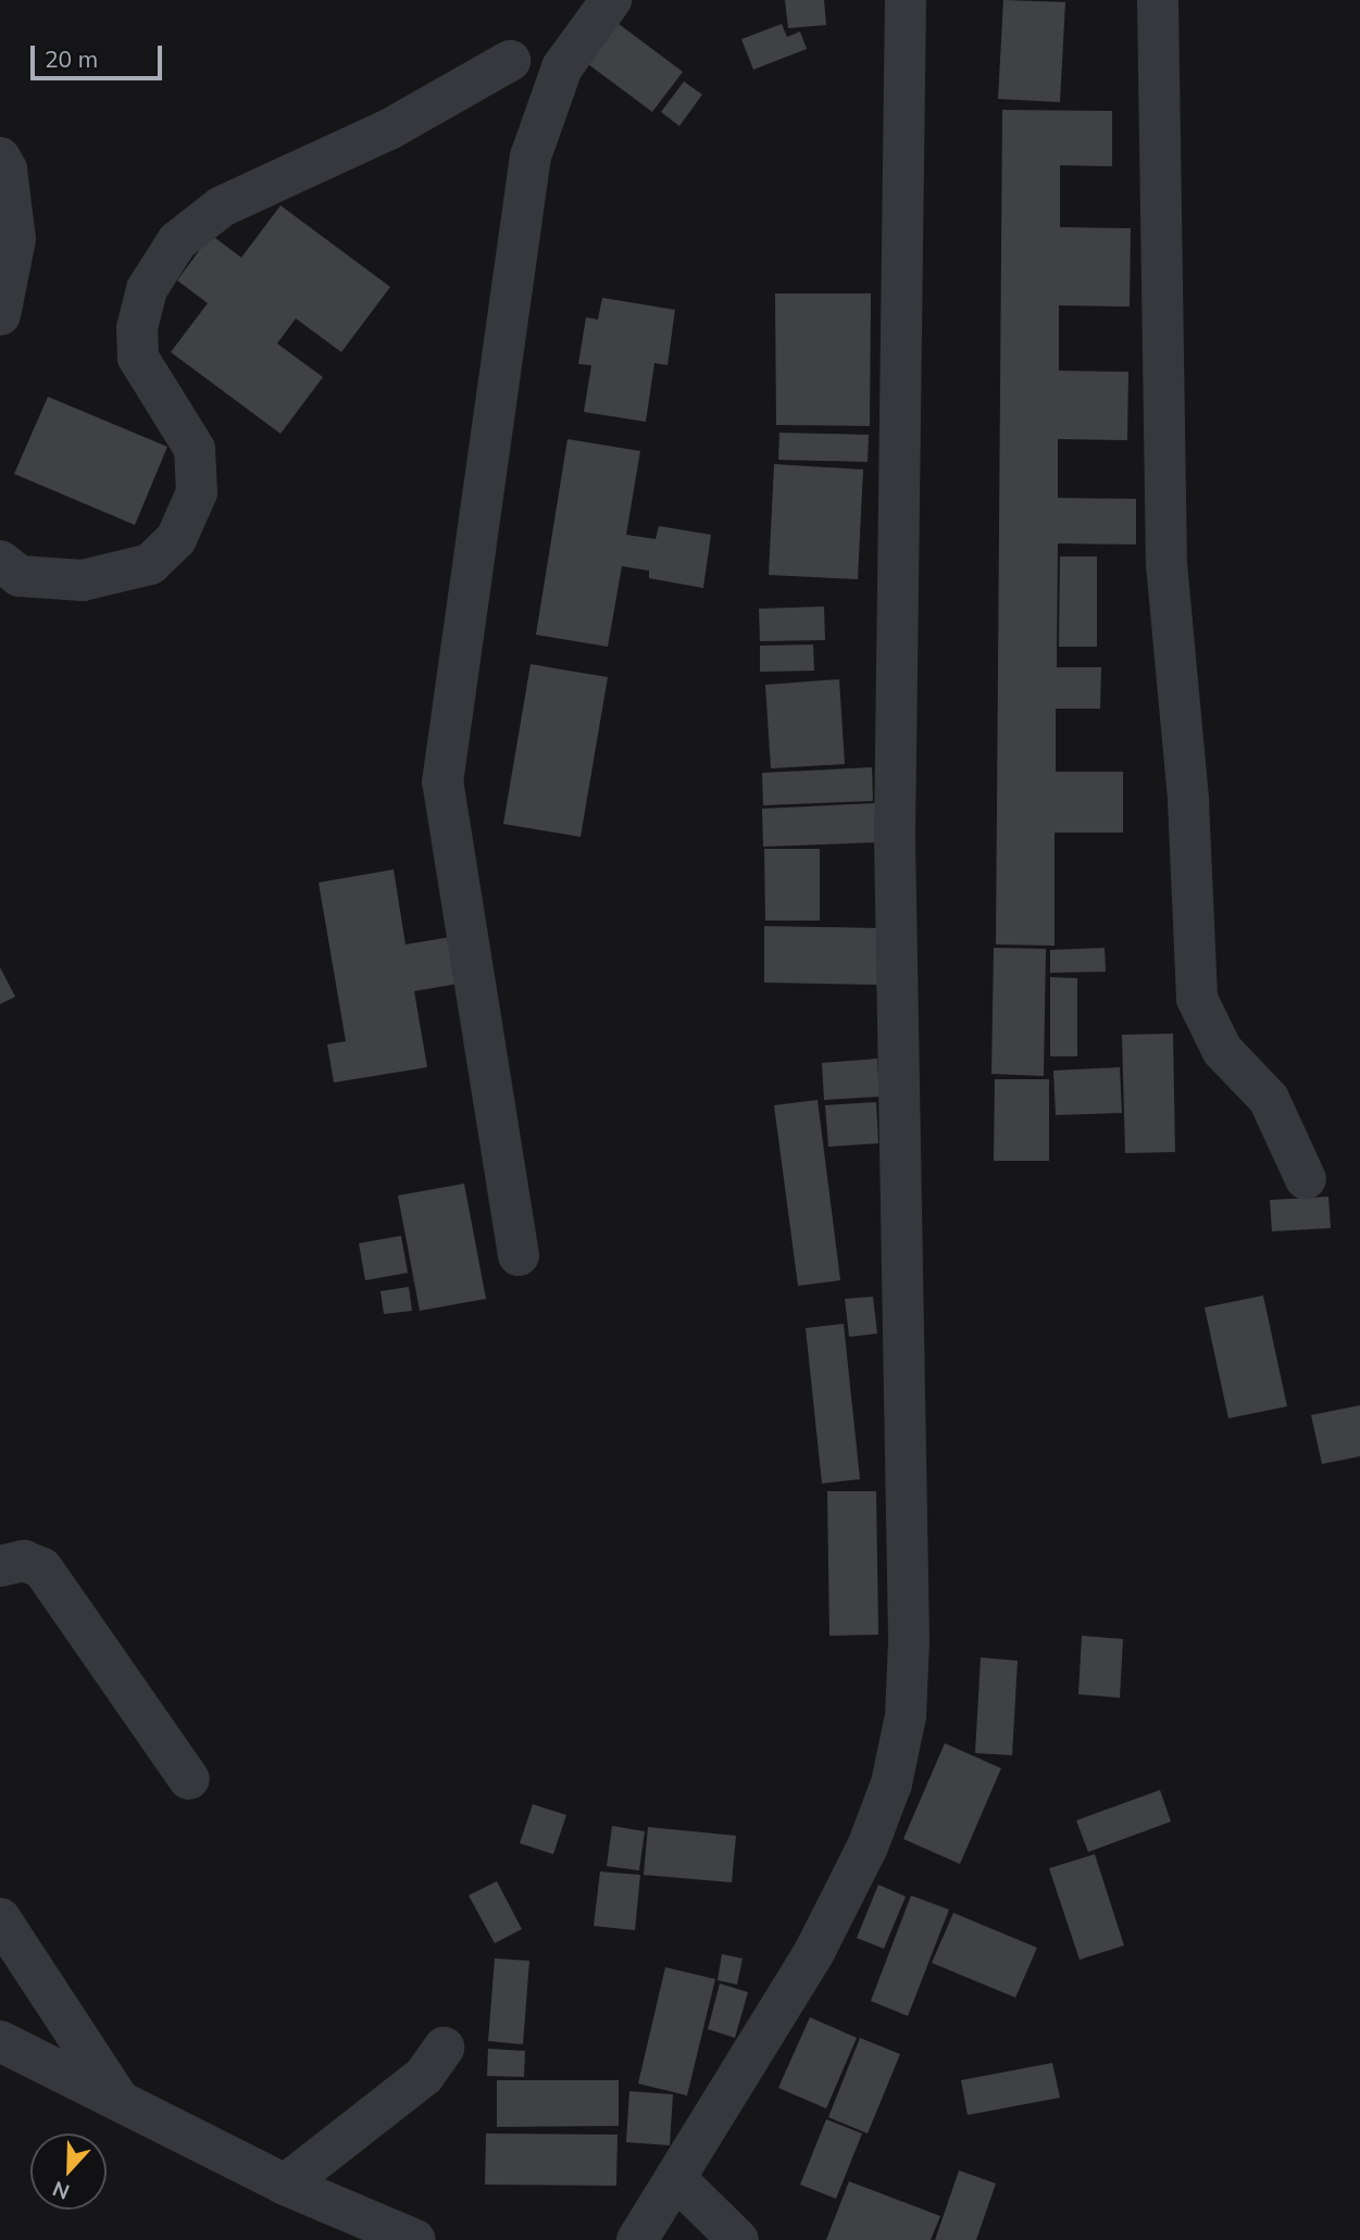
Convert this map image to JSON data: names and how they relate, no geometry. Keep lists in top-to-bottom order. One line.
{"scale_bar":"20 m","north":"bottom"}
